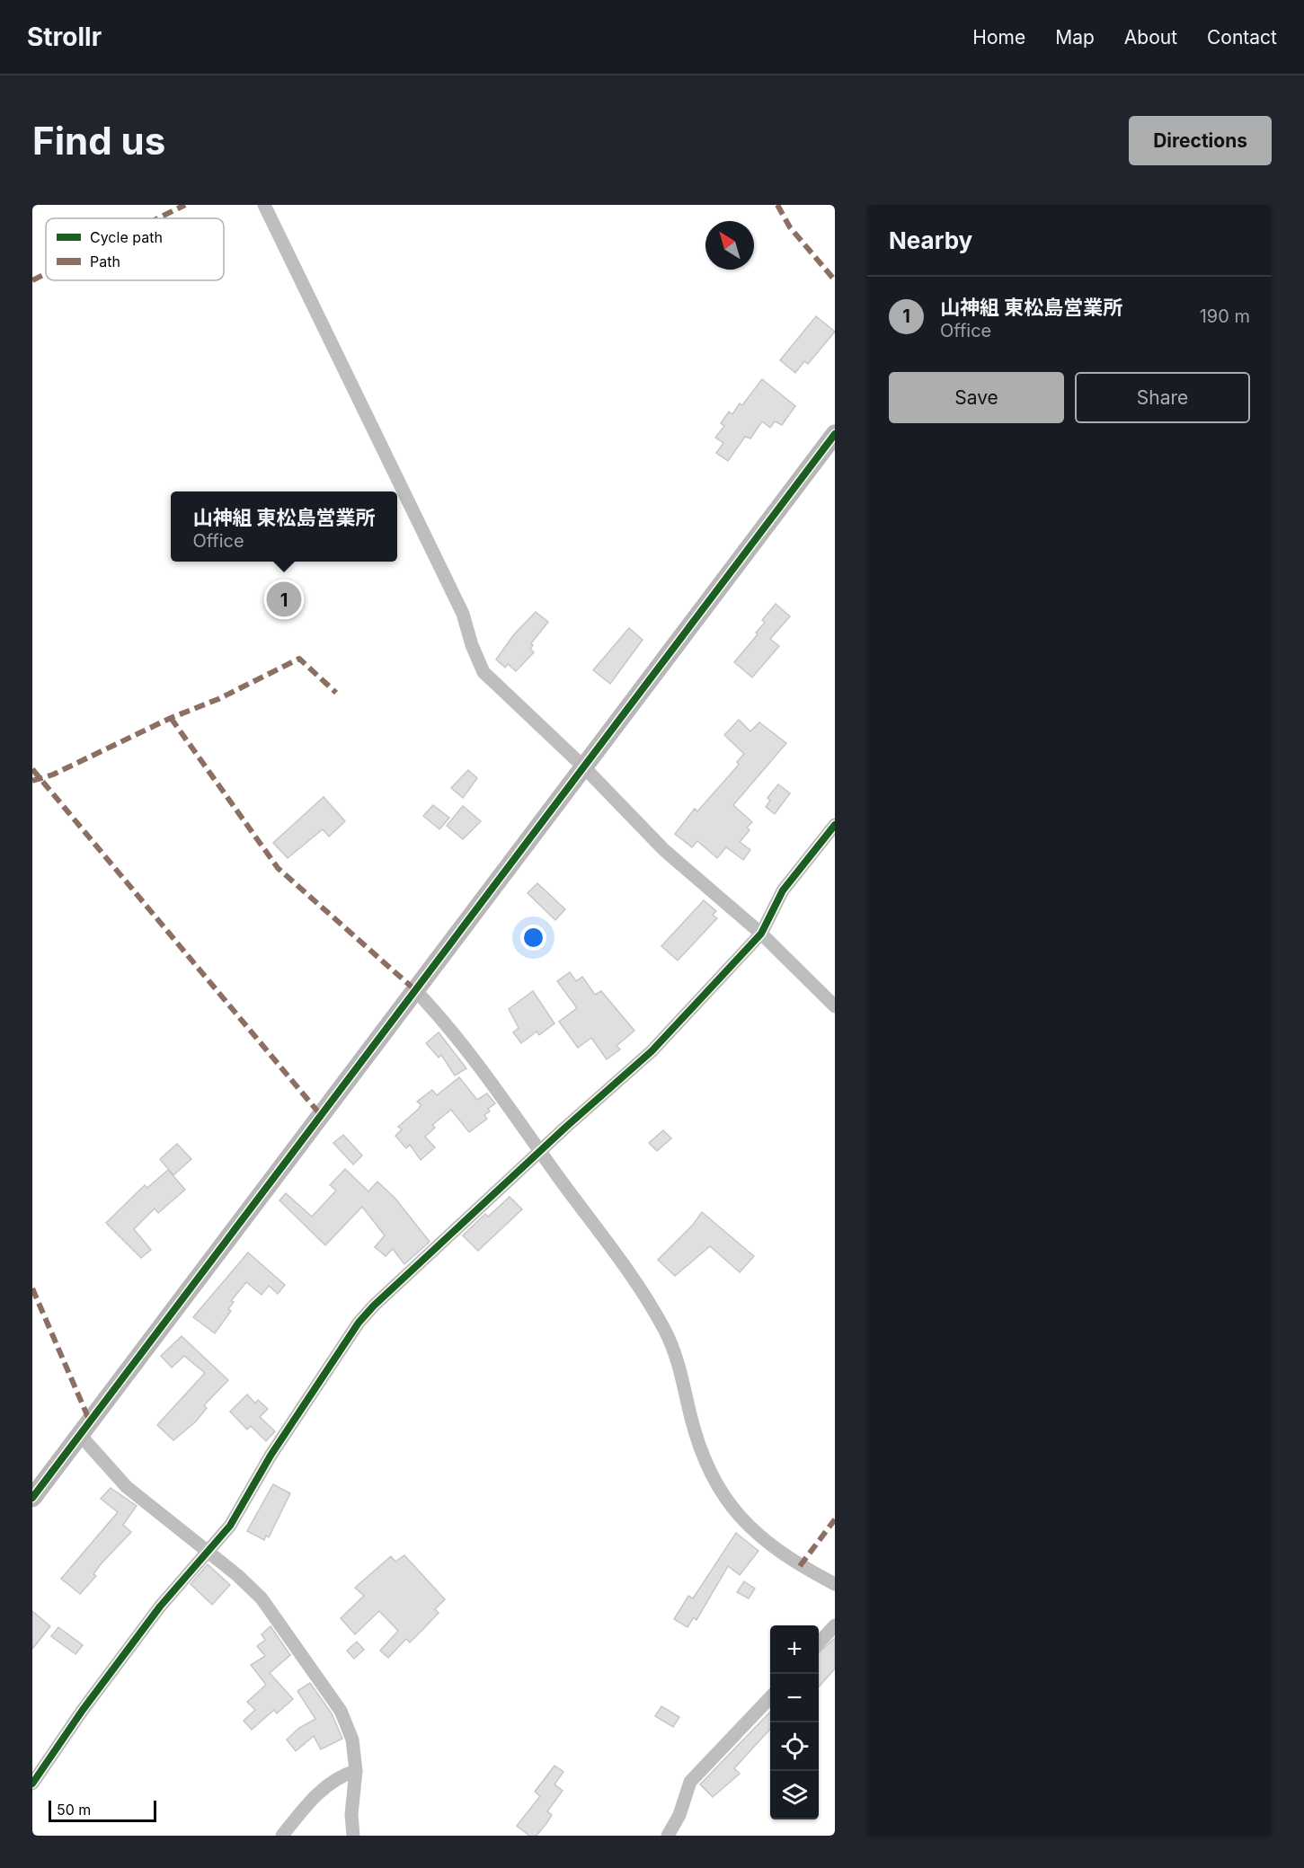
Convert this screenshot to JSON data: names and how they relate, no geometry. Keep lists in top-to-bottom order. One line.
{"legend":["Cycle path","Path"],"scale_bar":"50 m","north":"top left","page":{"header":"Strollr","nav":["Home","Map","About","Contact"],"buttons":["Directions",["Save","Share"]],"title":"Find us","heading":"Nearby","list":[{"mark":"1","name":"山神組 東松島営業所","note":"Office","value":"190 m"}],"popup":["山神組 東松島営業所","Office"],"pins":"1","map_buttons":["+","−"],"scale":"50 m"}}
